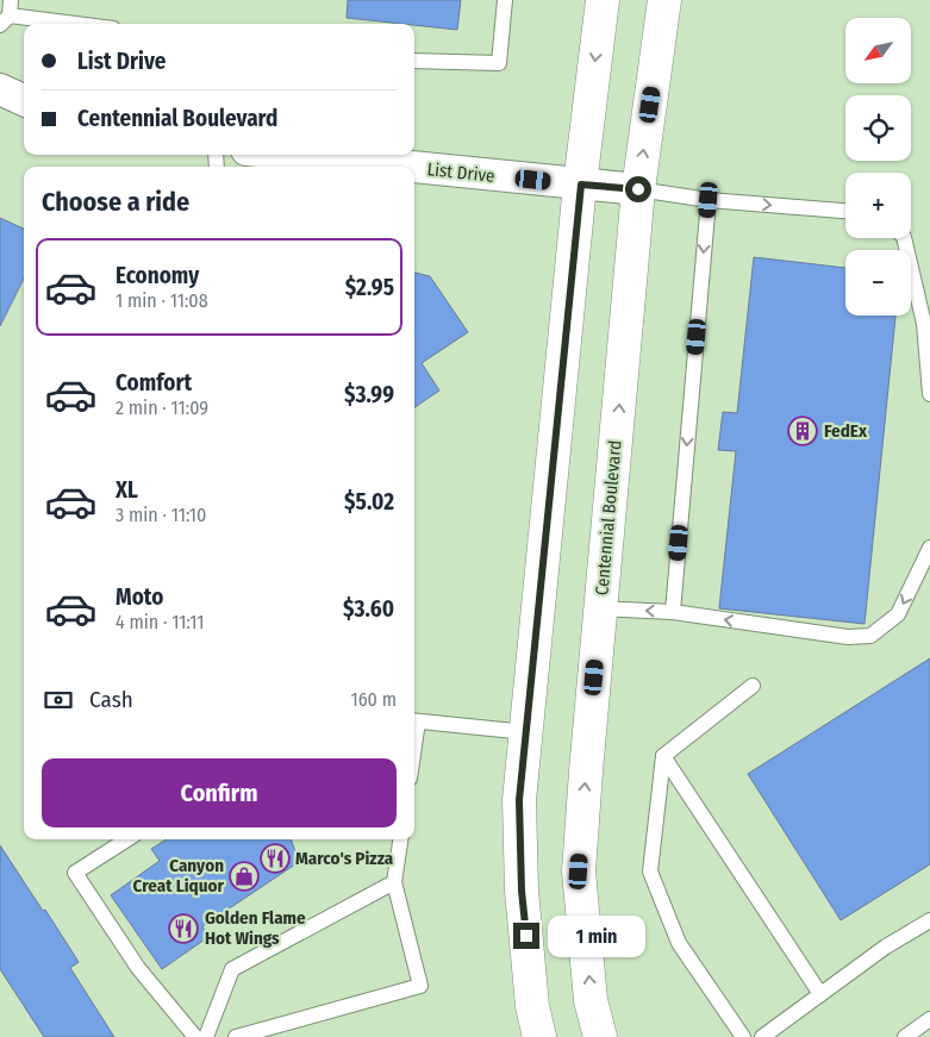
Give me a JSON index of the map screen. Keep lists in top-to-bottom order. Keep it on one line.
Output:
{"streets":{"main road":["Centennial Boulevard"],"street":["List Drive"]},"crossings":[["List Drive","Centennial Boulevard"]],"places":{"building":["FedEx"],"restaurant":["Marco's Pizza","Golden Flame Hot Wings"],"shop":["Canyon Creat Liquor"]},"north":"bottom left","page":{"map_buttons":["+","−"],"banner":["List Drive","Centennial Boulevard"],"heading":"Choose a ride","list":[{"name":"Economy","note":"1 min · 11:08","value":"$2.95"},{"name":"Comfort","note":"2 min · 11:09","value":"$3.99"},{"name":"XL","note":"3 min · 11:10","value":"$5.02"},{"name":"Moto","note":"4 min · 11:11","value":"$3.60"}],"pay":["Cash","160 m"],"buttons":"Confirm","bubble":"1 min"}}
